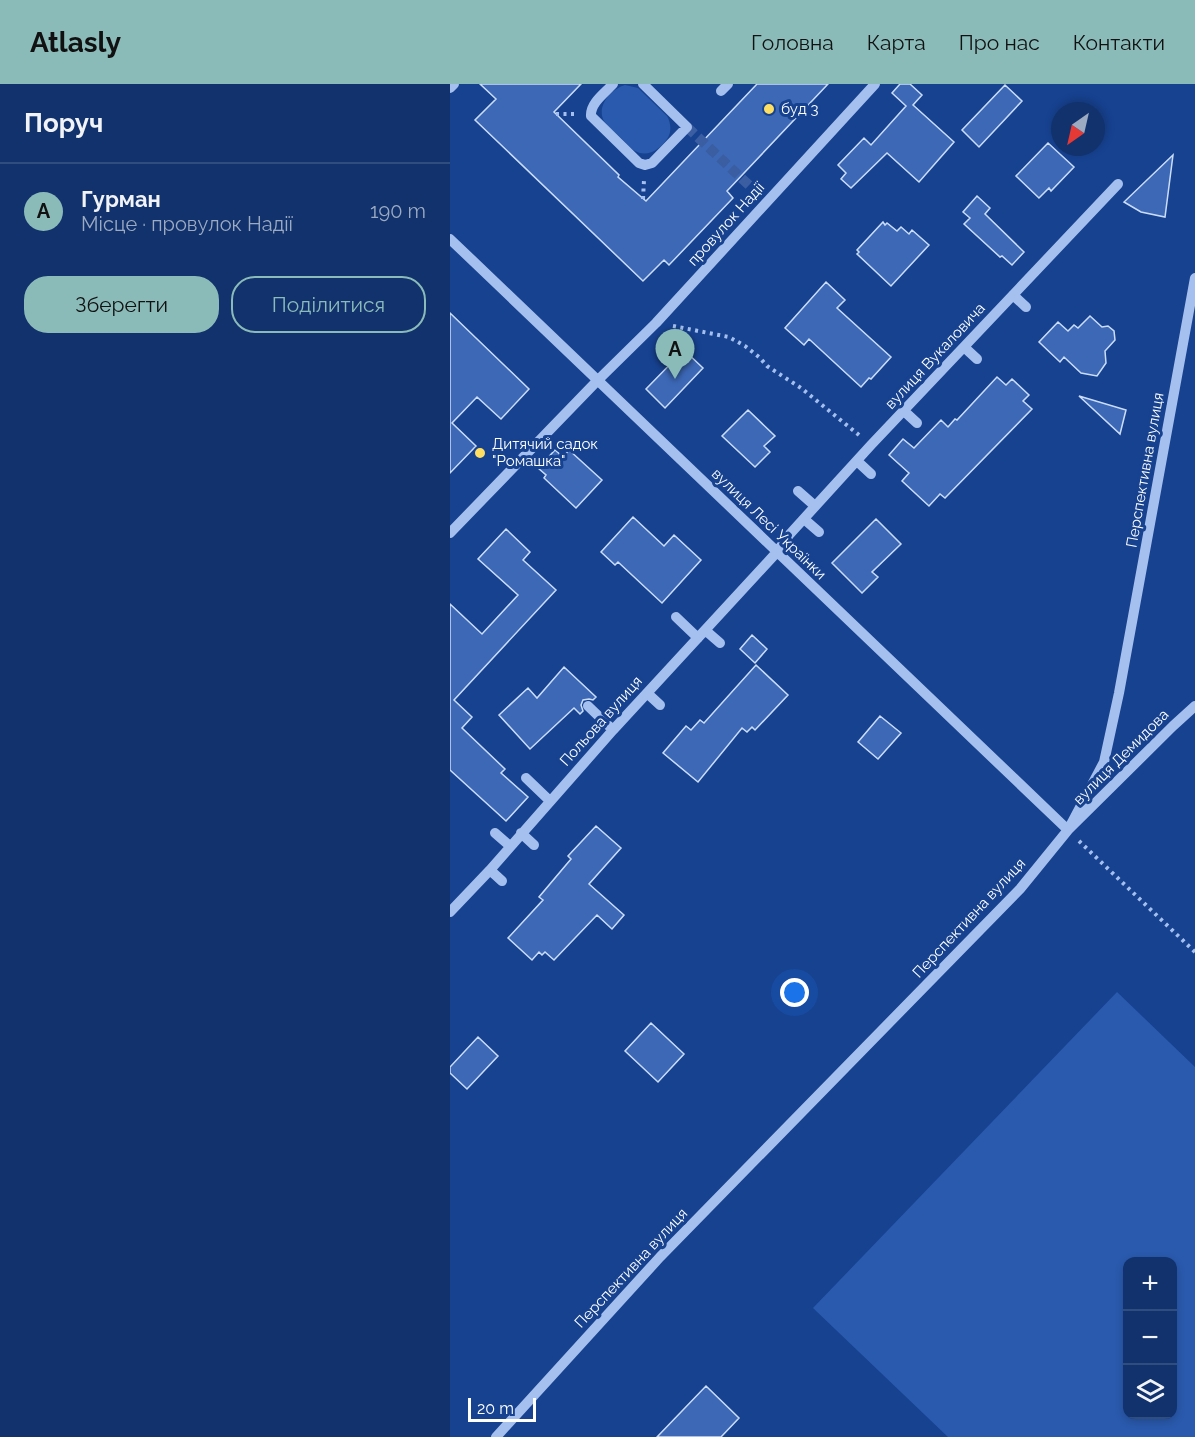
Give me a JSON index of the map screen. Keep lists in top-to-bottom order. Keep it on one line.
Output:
{"streets":{"street":["провулок Надії","вулиця Вукаловича","Перспективна вулиця","вулиця Лесі Українки","Польова вулиця","вулиця Демидова"]},"crossings":[["провулок Надії","вулиця Лесі Українки"],["вулиця Вукаловича","вулиця Лесі Українки"],["вулиця Вукаловича","Польова вулиця"],["Перспективна вулиця","вулиця Лесі Українки"],["Перспективна вулиця","вулиця Демидова"],["вулиця Лесі Українки","Польова вулиця"],["вулиця Лесі Українки","вулиця Демидова"]],"places":["буд 3","Дитячий садок \"Ромашка\""],"scale_bar":"20 m","north":"bottom left","page":{"header":"Atlasly","nav":["Головна","Карта","Про нас","Контакти"],"heading":"Поруч","list":[{"mark":"A","name":"Гурман","note":"Місце · провулок Надії","value":"190 m"}],"buttons":["Зберегти","Поділитися"],"pins":"A","map_buttons":["+","−"],"scale":"20 m"}}
